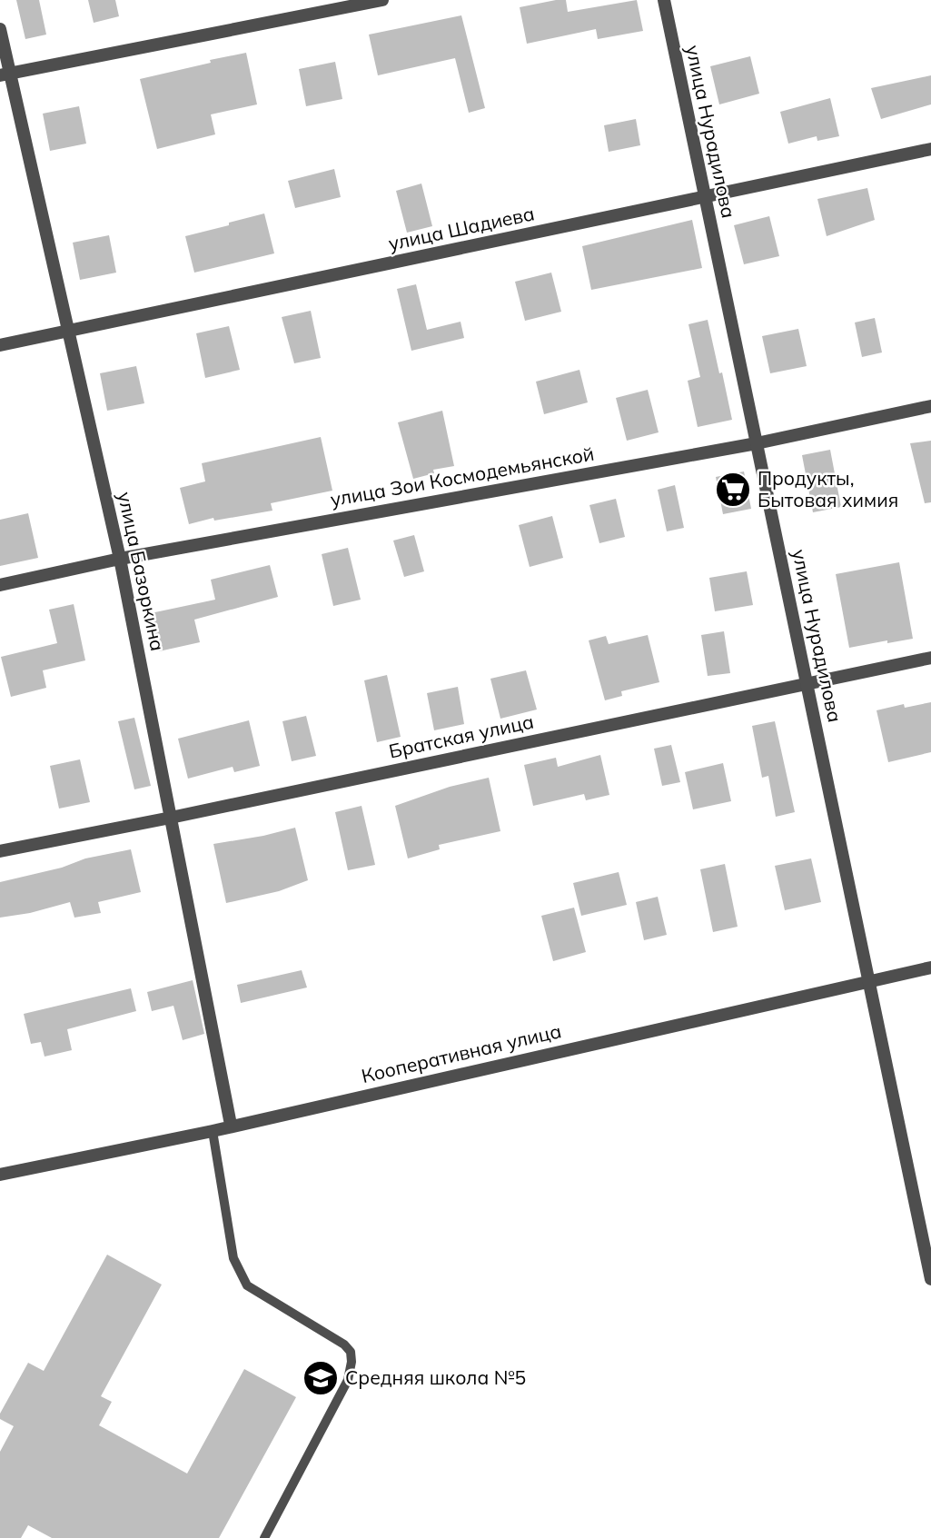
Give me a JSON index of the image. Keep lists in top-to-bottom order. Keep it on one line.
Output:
{"streets":{"street":["улица Нурадилова","улица Шадиева","улица Зои Космодемьянской","улица Базоркина","Братская улица","Кооперативная улица"]},"crossings":[["улица Нурадилова","улица Шадиева"],["улица Нурадилова","улица Зои Космодемьянской"],["улица Нурадилова","Братская улица"],["улица Нурадилова","Кооперативная улица"],["улица Шадиева","улица Базоркина"],["улица Зои Космодемьянской","улица Базоркина"],["улица Базоркина","Братская улица"],["улица Базоркина","Кооперативная улица"]],"places":{"supermarket":["Продукты, Бытовая химия"],"school or university":["Средняя школа №5"]}}
